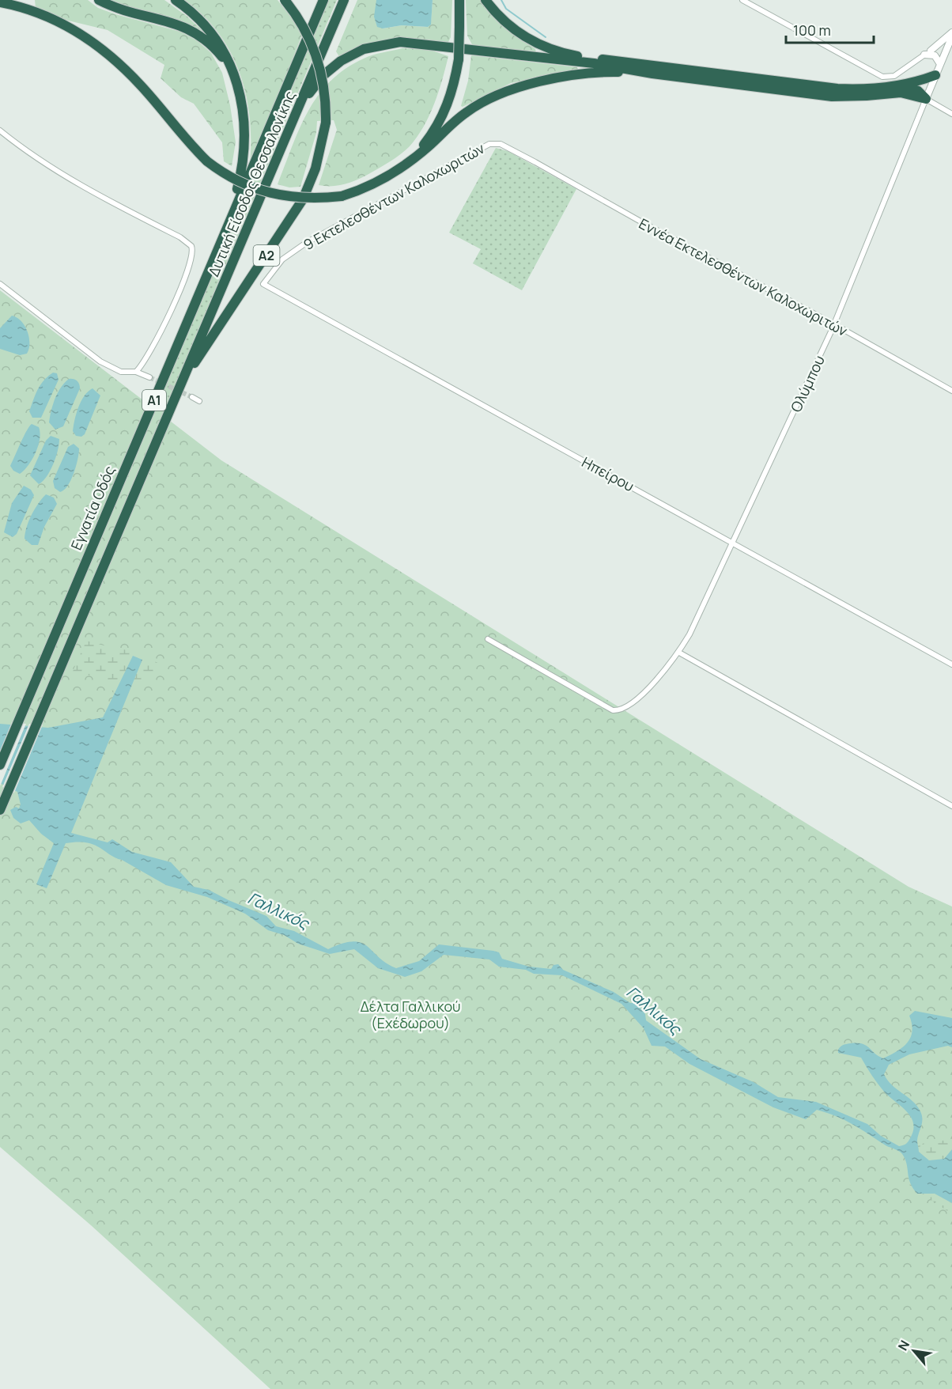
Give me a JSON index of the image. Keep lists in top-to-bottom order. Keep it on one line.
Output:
{"streets":{"highway":["Δυτική Είσοδος Θεσσαλονίκης","Α2","Α1","Εγνατία Οδός"],"street":["9 Εκτελεσθέντων Καλοχωριτών","Εννέα Εκτελεσθέντων Καλοχωριτών","Ολύμπου","Ηπείρου"]},"crossings":[["Δυτική Είσοδος Θεσσαλονίκης","Α2"],["Δυτική Είσοδος Θεσσαλονίκης","Α1"],["Δυτική Είσοδος Θεσσαλονίκης","Εγνατία Οδός"],["9 Εκτελεσθέντων Καλοχωριτών","Εννέα Εκτελεσθέντων Καλοχωριτών"],["9 Εκτελεσθέντων Καλοχωριτών","Ηπείρου"],["Α2","Α1"],["Εννέα Εκτελεσθέντων Καλοχωριτών","Ολύμπου"],["Ολύμπου","Ηπείρου"]],"water":["Γαλλικός"],"parks":["Δέλτα Γαλλικού (Εχέδωρου)"],"scale_bar":"100 m","north":"top left"}
